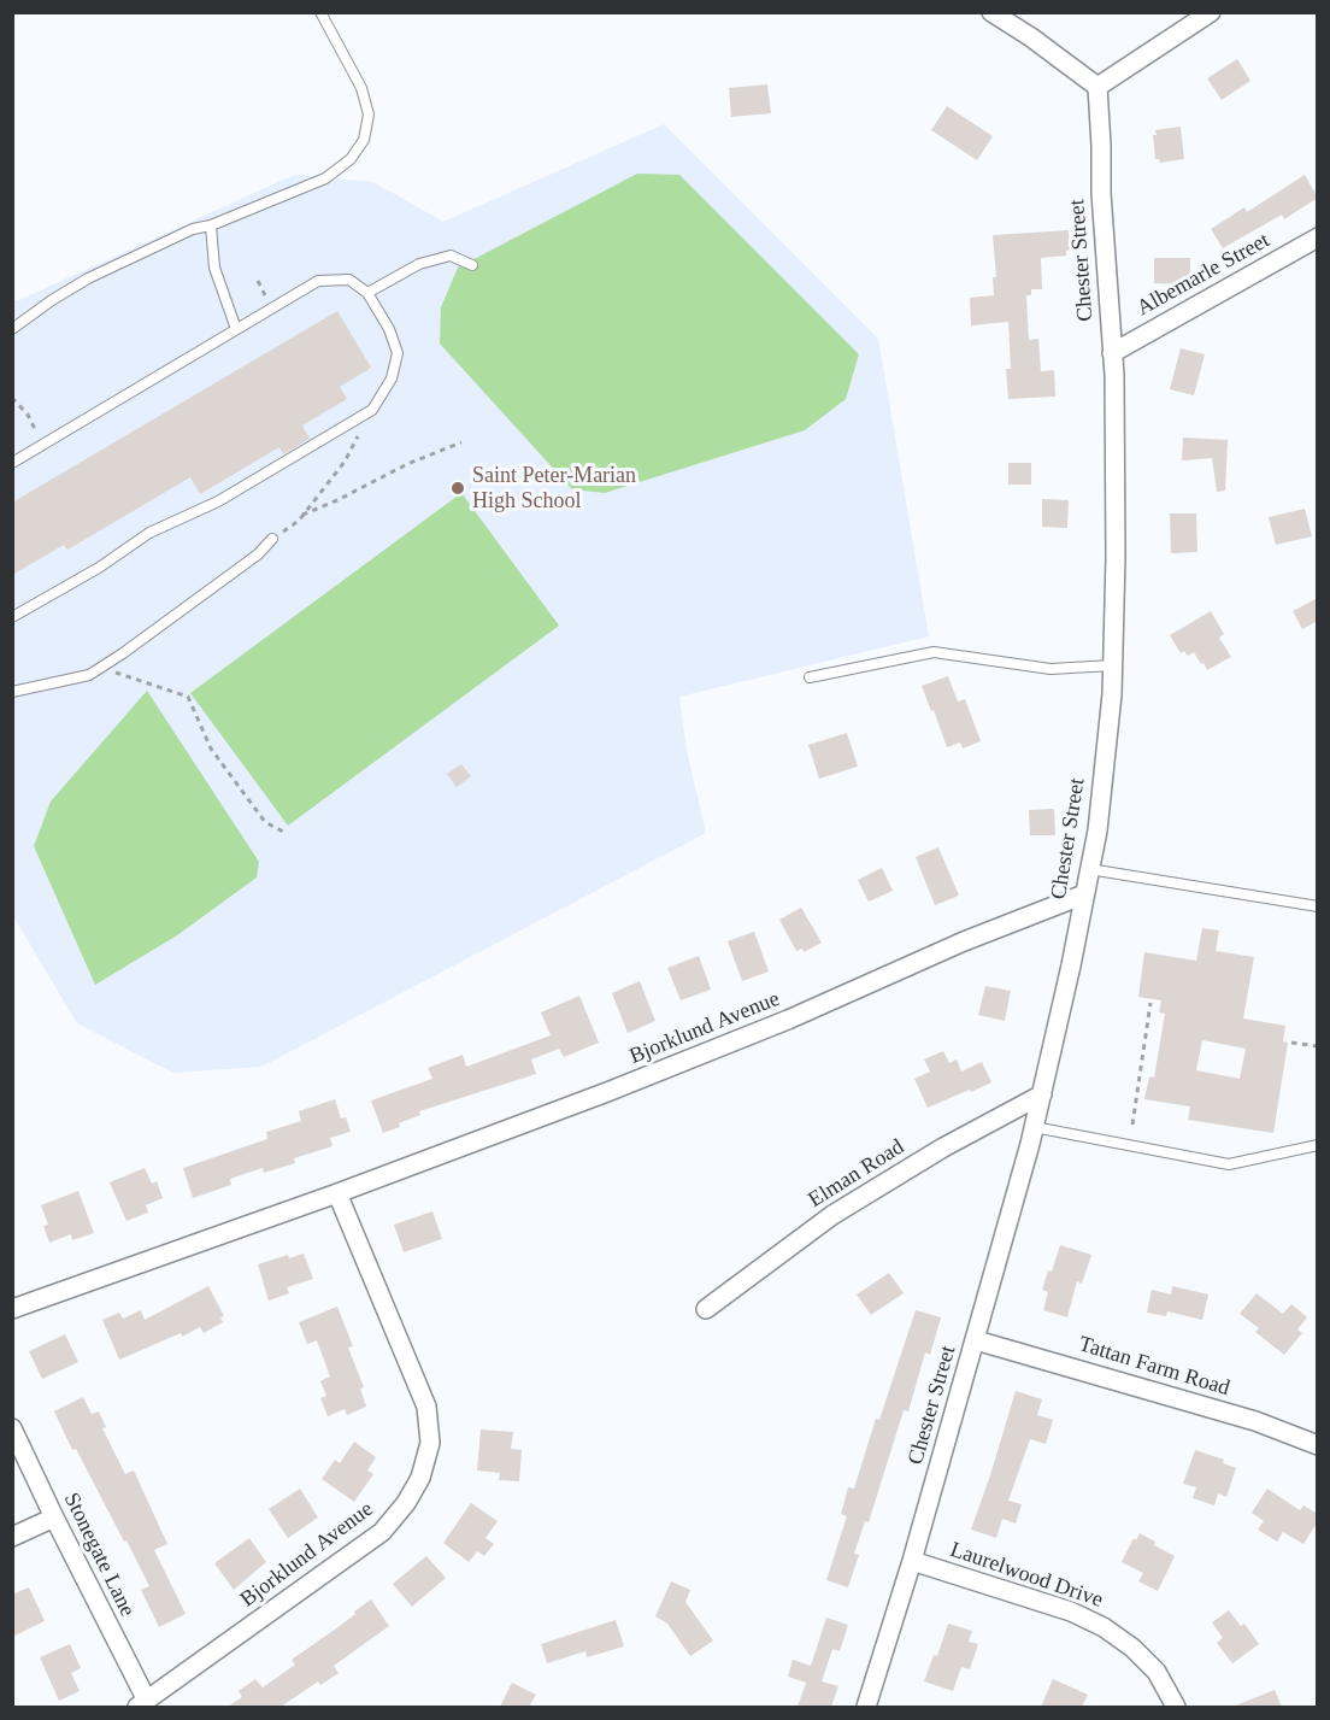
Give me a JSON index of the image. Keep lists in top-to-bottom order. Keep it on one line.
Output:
{"streets":{"street":["Chester Street","Albemarle Street","Bjorklund Avenue","Elman Road","Tattan Farm Road","Stonegate Lane","Laurelwood Drive"]},"crossings":[["Chester Street","Albemarle Street"],["Chester Street","Bjorklund Avenue"],["Chester Street","Elman Road"],["Chester Street","Tattan Farm Road"],["Chester Street","Laurelwood Drive"],["Bjorklund Avenue","Stonegate Lane"]],"places":["Saint Peter-Marian High School"]}
